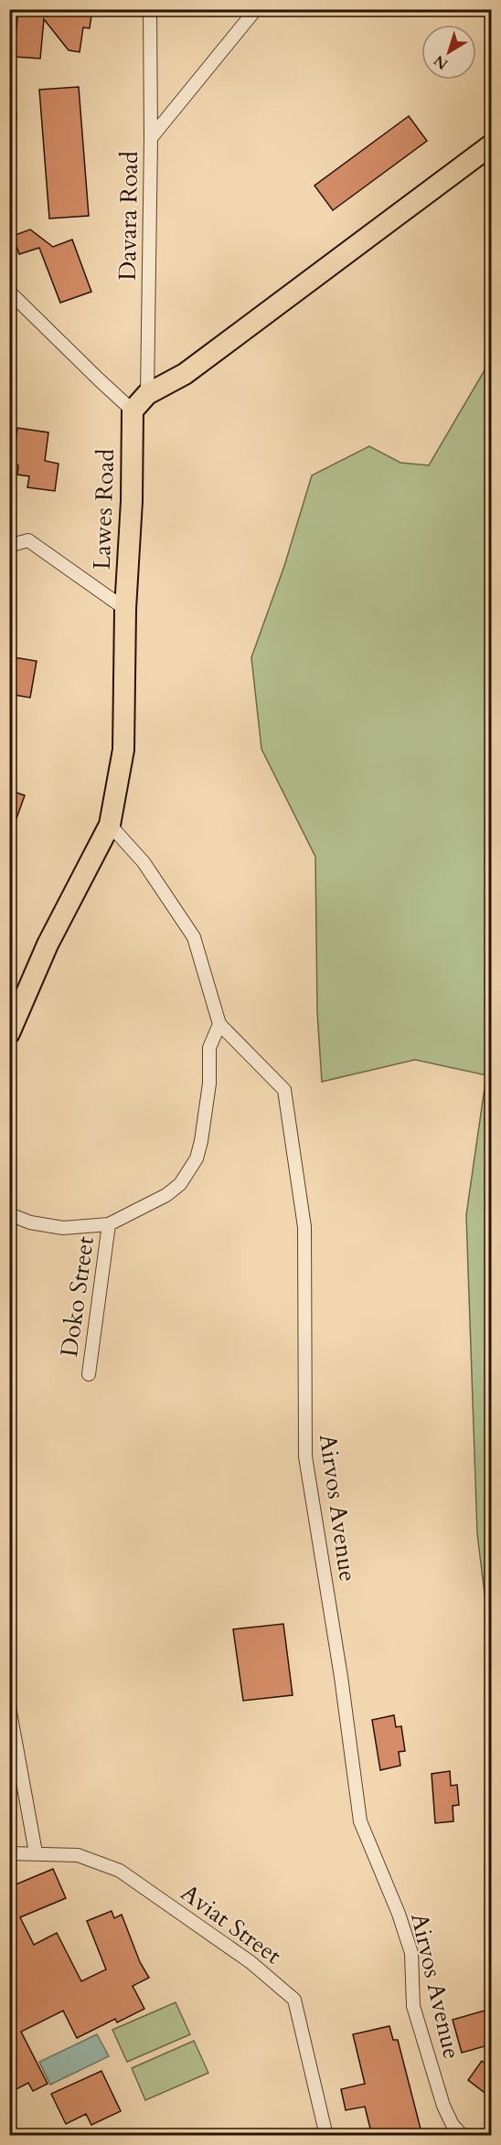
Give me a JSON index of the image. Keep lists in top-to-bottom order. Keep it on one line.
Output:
{"streets":{"main road":["Lawes Road"],"street":["Davara Road","Doko Street","Airvos Avenue","Aviat Street"]},"crossings":[["Lawes Road","Airvos Avenue"]],"north":"bottom left"}
